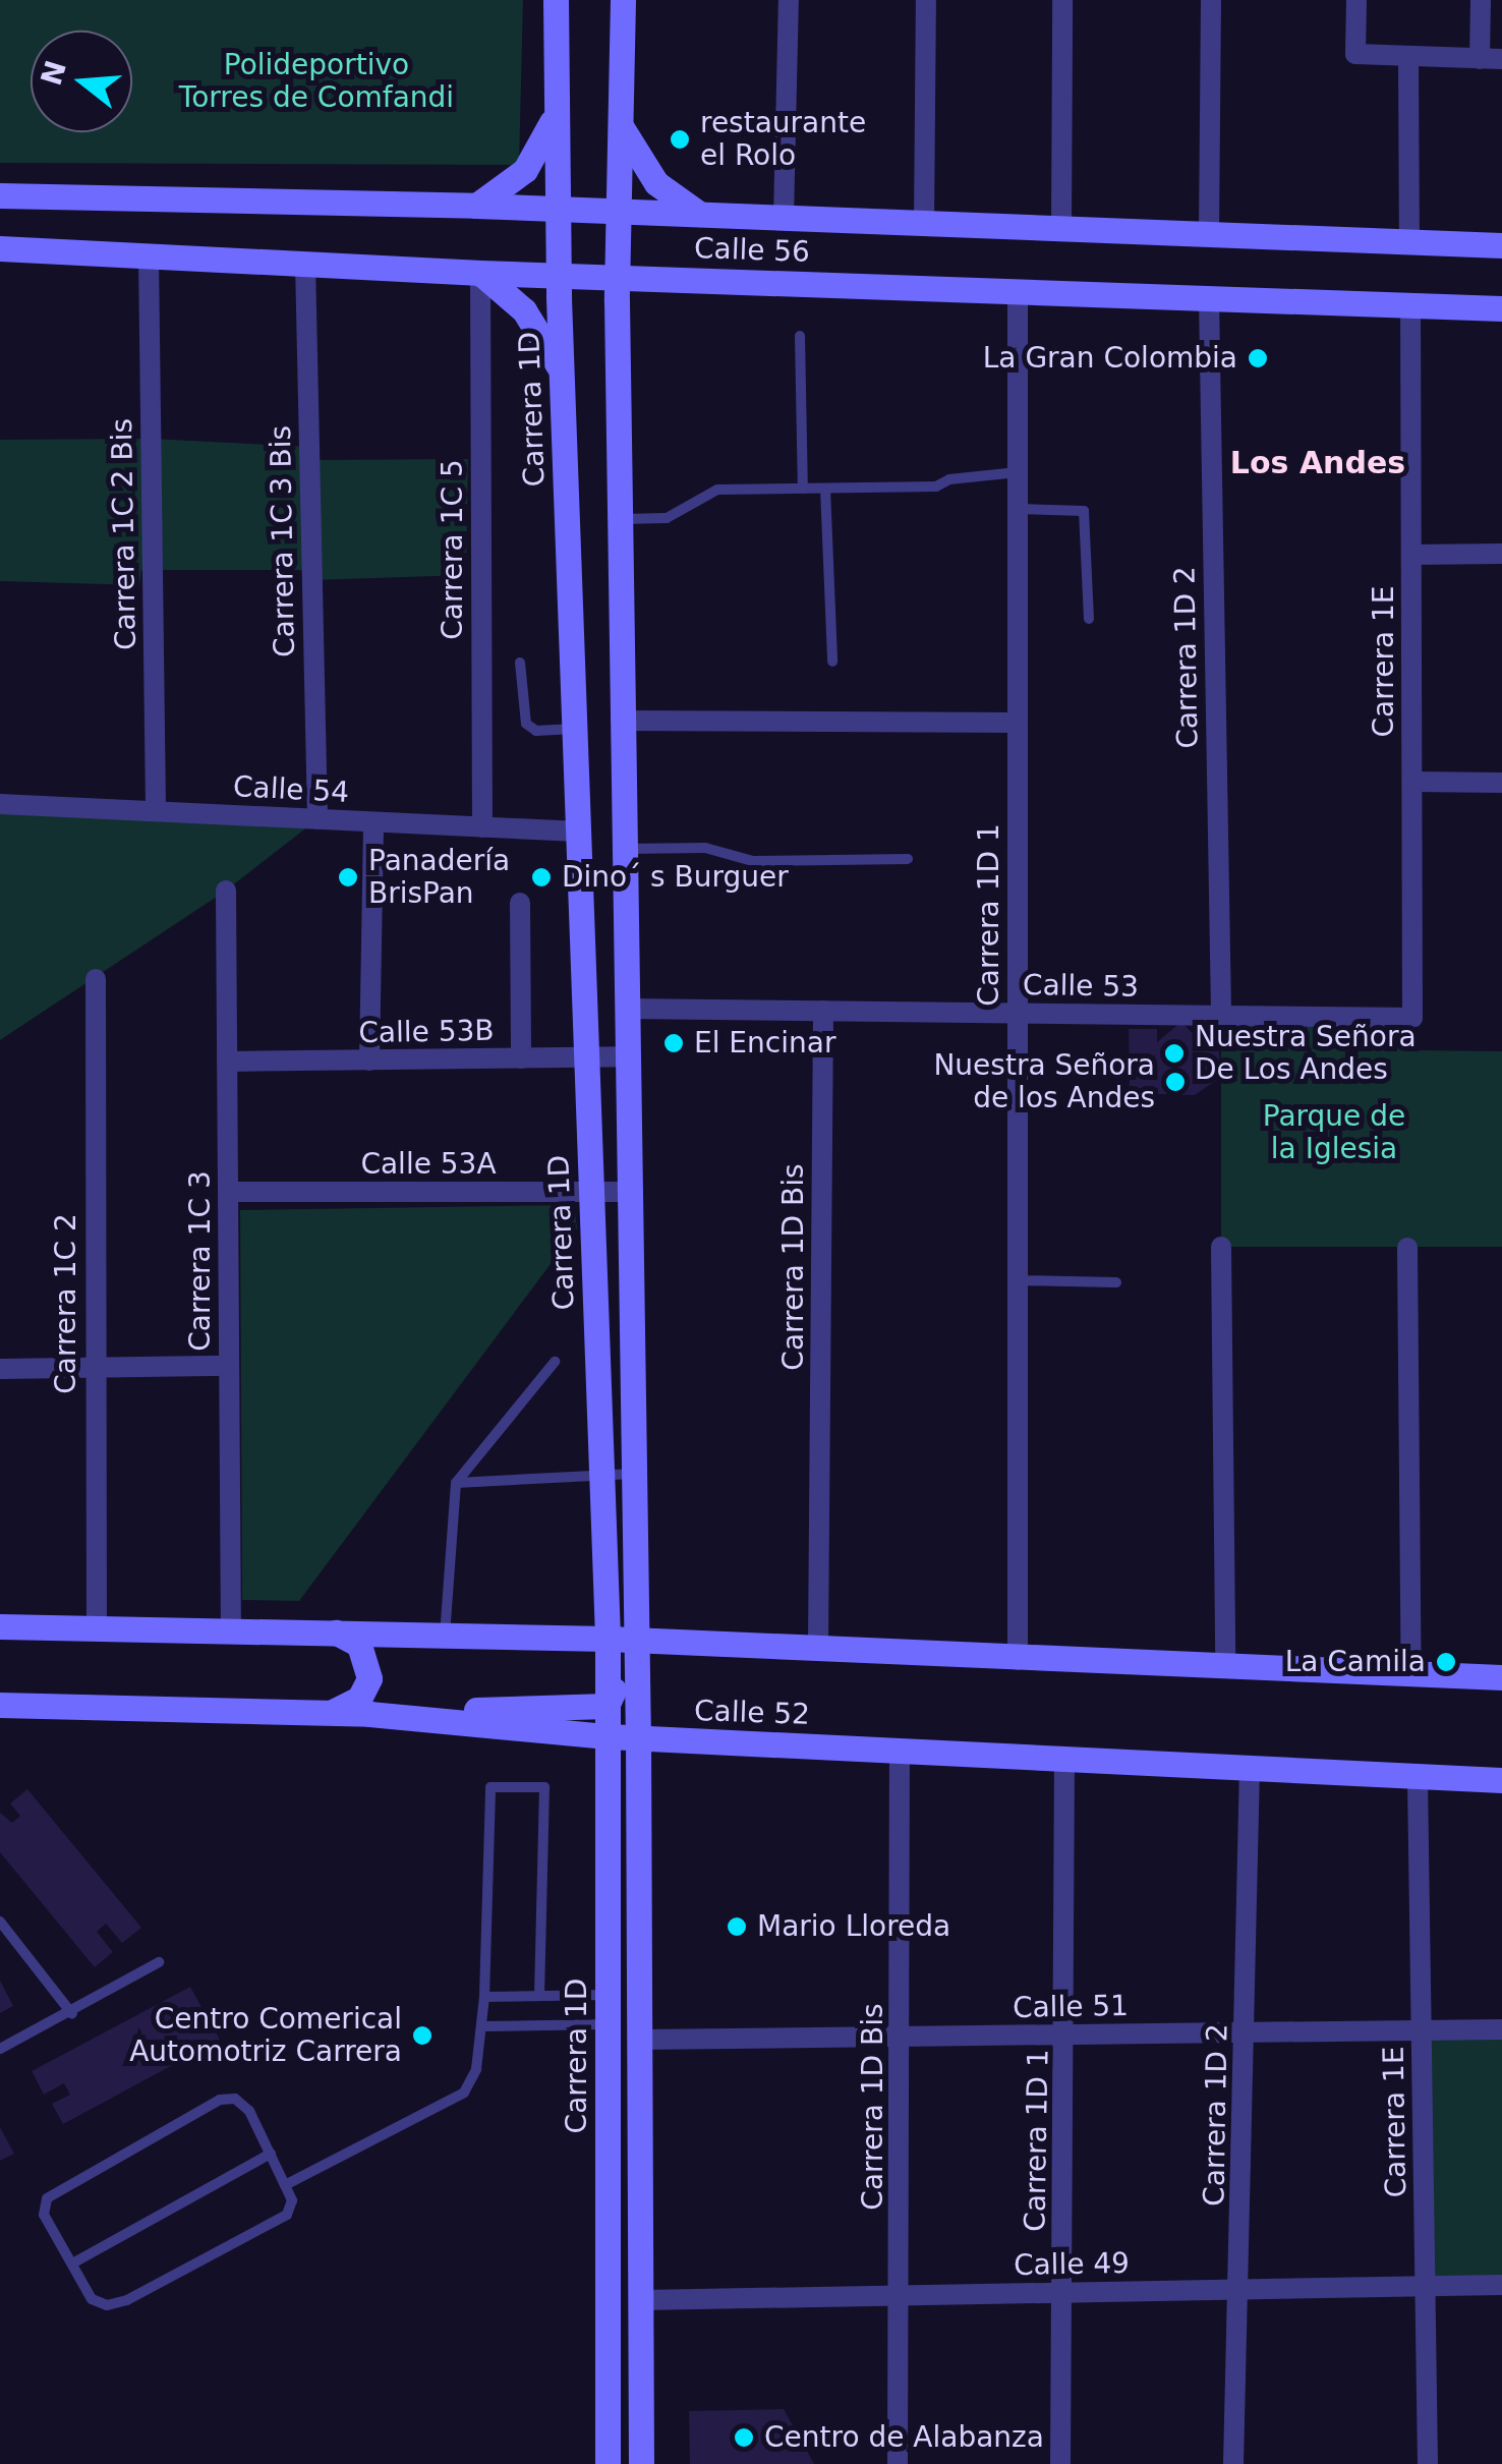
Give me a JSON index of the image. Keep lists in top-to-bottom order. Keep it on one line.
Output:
{"streets":{"street":["Calle 56","Carrera 1D","Carrera 1C 2 Bis","Carrera 1C 3 Bis","Carrera 1C 5","Carrera 1D 2","Carrera 1E","Calle 54","Carrera 1D 1","Calle 53","Calle 53B","Calle 53A","Carrera 1C 3","Carrera 1D Bis","Carrera 1C 2","Calle 52","Calle 51","Calle 49"]},"crossings":[["Calle 56","Carrera 1D"],["Calle 56","Carrera 1C 2 Bis"],["Calle 56","Carrera 1C 3 Bis"],["Calle 56","Carrera 1C 5"],["Calle 56","Carrera 1D 2"],["Calle 56","Carrera 1E"],["Calle 56","Carrera 1D 1"],["Carrera 1D","Calle 54"],["Carrera 1D","Calle 53B"],["Carrera 1D","Calle 53A"],["Carrera 1D","Calle 52"],["Carrera 1C 2 Bis","Calle 54"],["Carrera 1C 3 Bis","Calle 54"],["Carrera 1C 5","Calle 54"],["Carrera 1D 2","Calle 53"],["Carrera 1D 2","Calle 52"],["Carrera 1D 2","Calle 51"],["Carrera 1D 2","Calle 49"],["Carrera 1E","Calle 53"],["Carrera 1E","Calle 52"],["Carrera 1E","Calle 51"],["Carrera 1E","Calle 49"],["Carrera 1D 1","Calle 53"],["Carrera 1D 1","Calle 52"],["Carrera 1D 1","Calle 51"],["Carrera 1D 1","Calle 49"],["Calle 53","Carrera 1D Bis"],["Calle 53B","Carrera 1C 3"],["Calle 53A","Carrera 1C 3"],["Carrera 1D Bis","Calle 52"],["Carrera 1D Bis","Calle 51"],["Carrera 1D Bis","Calle 49"]],"districts":["Los Andes"],"parks":["Polideportivo Torres de Comfandi","Parque de la Iglesia"],"places":["restaurante el Rolo","La Gran Colombia","Panadería BrisPan","Dino´ s Burguer","El Encinar","Nuestra Señora De Los Andes","Nuestra Señora de los Andes","La Camila","Mario Lloreda","Centro Comerical Automotriz Carrera","Centro de Alabanza"],"north":"left"}
